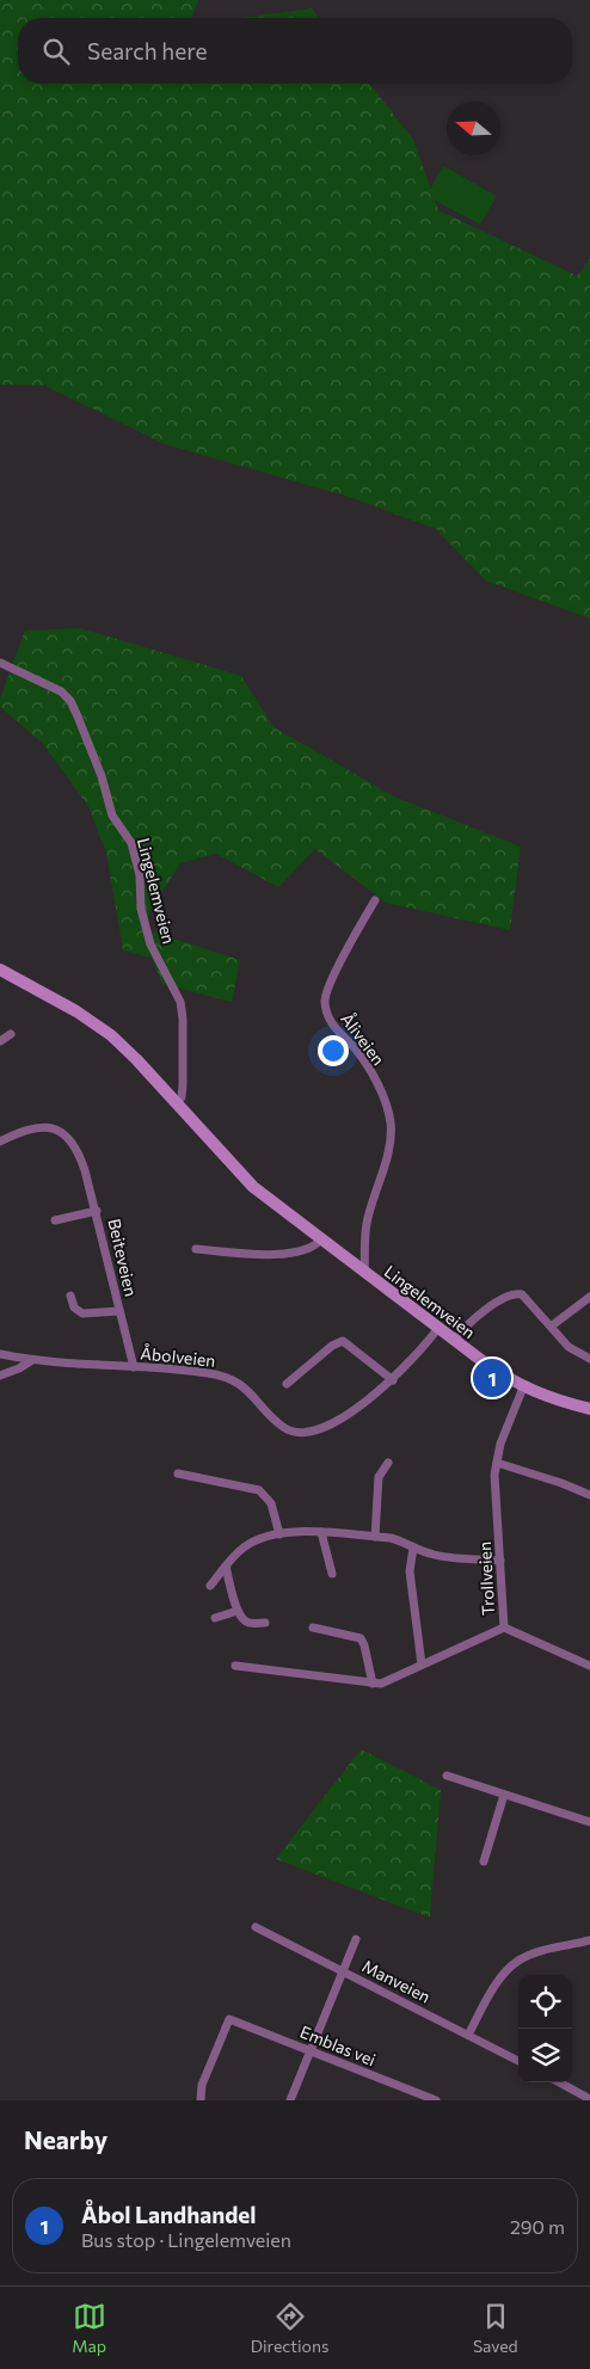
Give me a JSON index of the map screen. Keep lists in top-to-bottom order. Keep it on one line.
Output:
{"streets":{"main road":["Lingelemveien"],"street":["Åliveien","Beiteveien","Åbolveien","Trollveien","Manveien","Emblas vei"]},"crossings":[["Lingelemveien","Åliveien"],["Lingelemveien","Åbolveien"],["Lingelemveien","Trollveien"],["Beiteveien","Åbolveien"]],"north":"left","page":{"search":"Search here","pins":"1","heading":"Nearby","list":[{"mark":"1","name":"Åbol Landhandel","note":"Bus stop · Lingelemveien","value":"290 m"}],"nav":["Map","Directions","Saved"]}}
